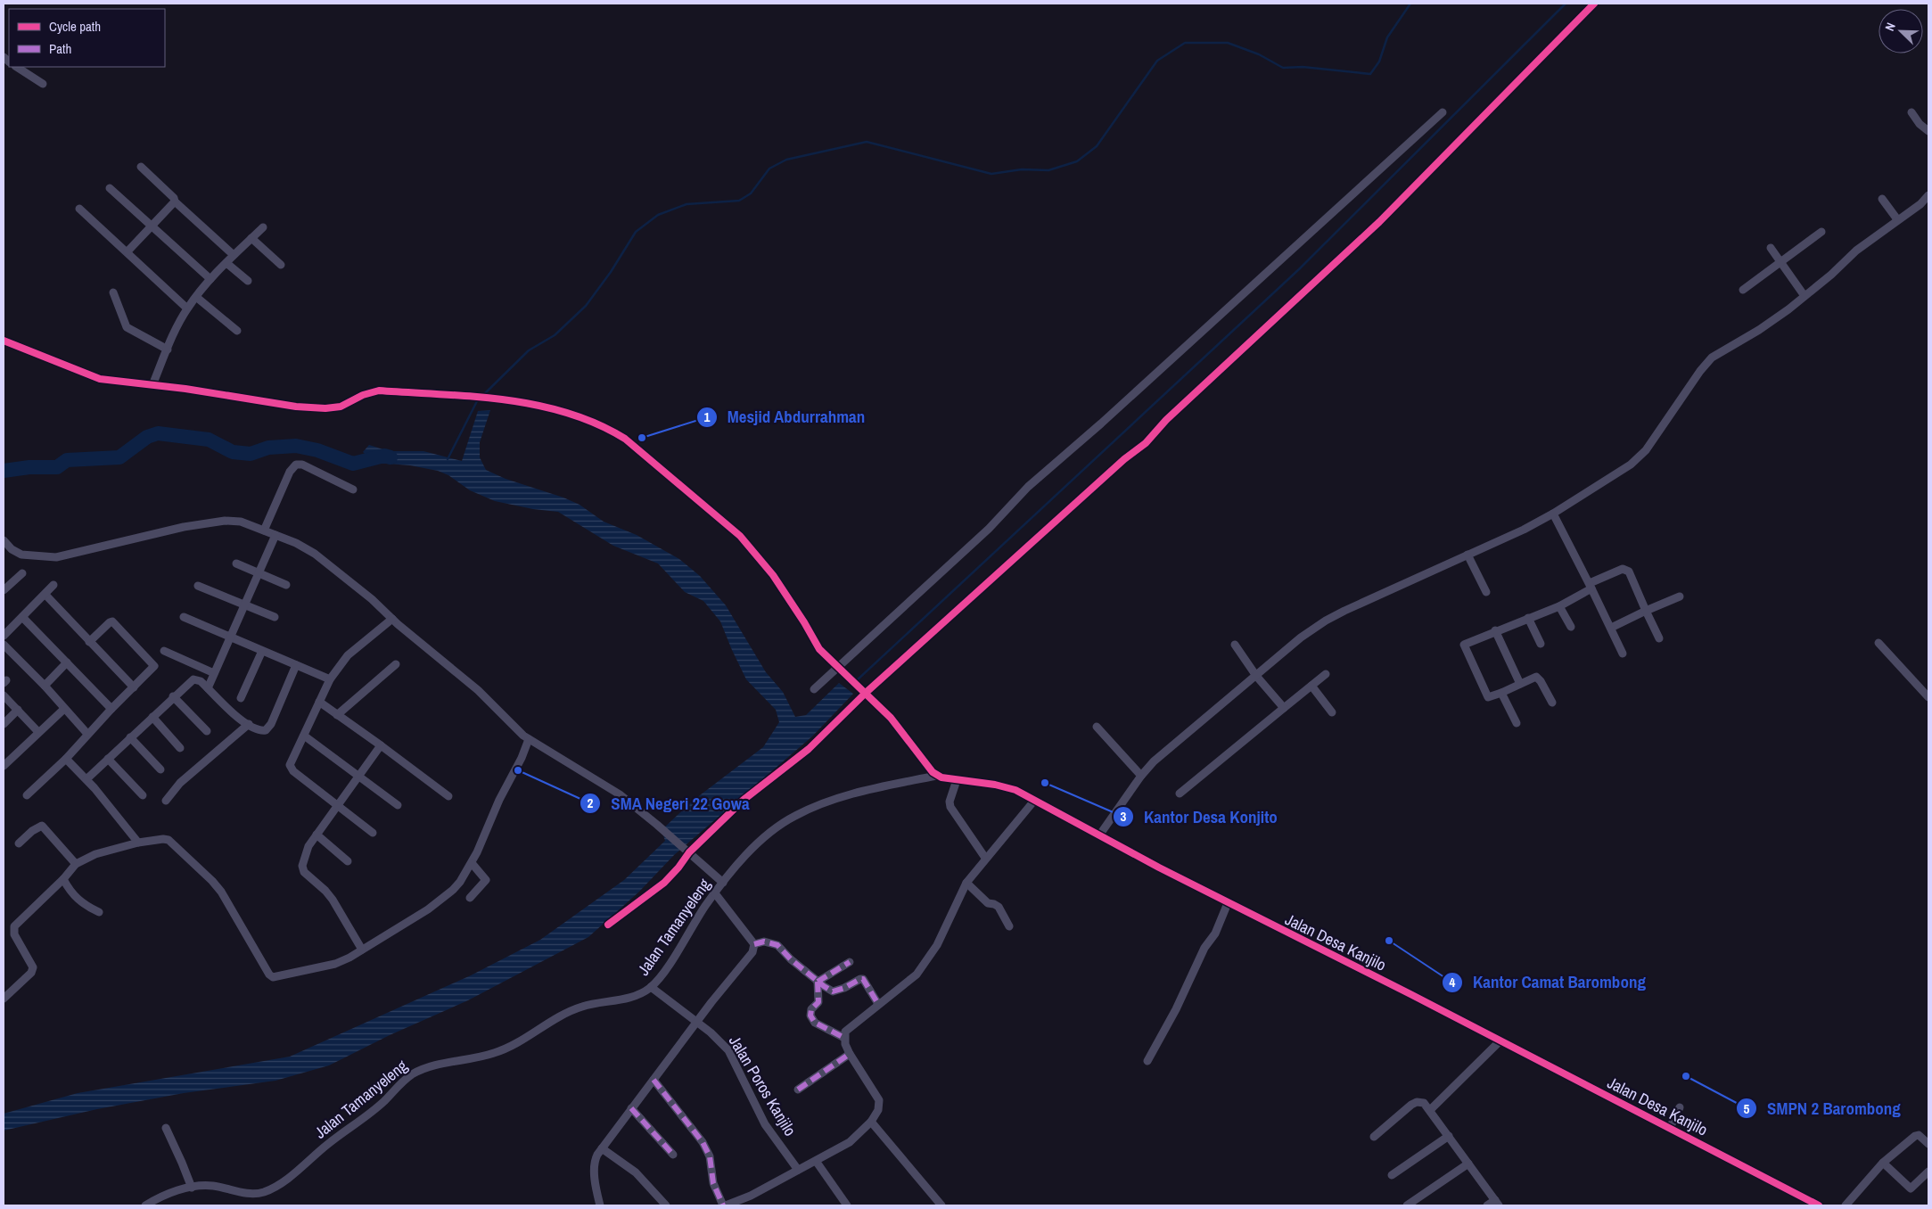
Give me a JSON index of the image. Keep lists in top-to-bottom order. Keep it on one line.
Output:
{"streets":{"street":["Jalan Tamanyeleng","Jalan Desa Kanjilo","Jalan Poros Kanjilo"]},"crossings":[["Jalan Tamanyeleng","Jalan Desa Kanjilo"],["Jalan Tamanyeleng","Jalan Poros Kanjilo"]],"places":["Mesjid Abdurrahman","SMA Negeri 22 Gowa","Kantor Desa Konjito","Kantor Camat Barombong","SMPN 2 Barombong"],"legend":["Cycle path","Path"],"north":"top left"}
